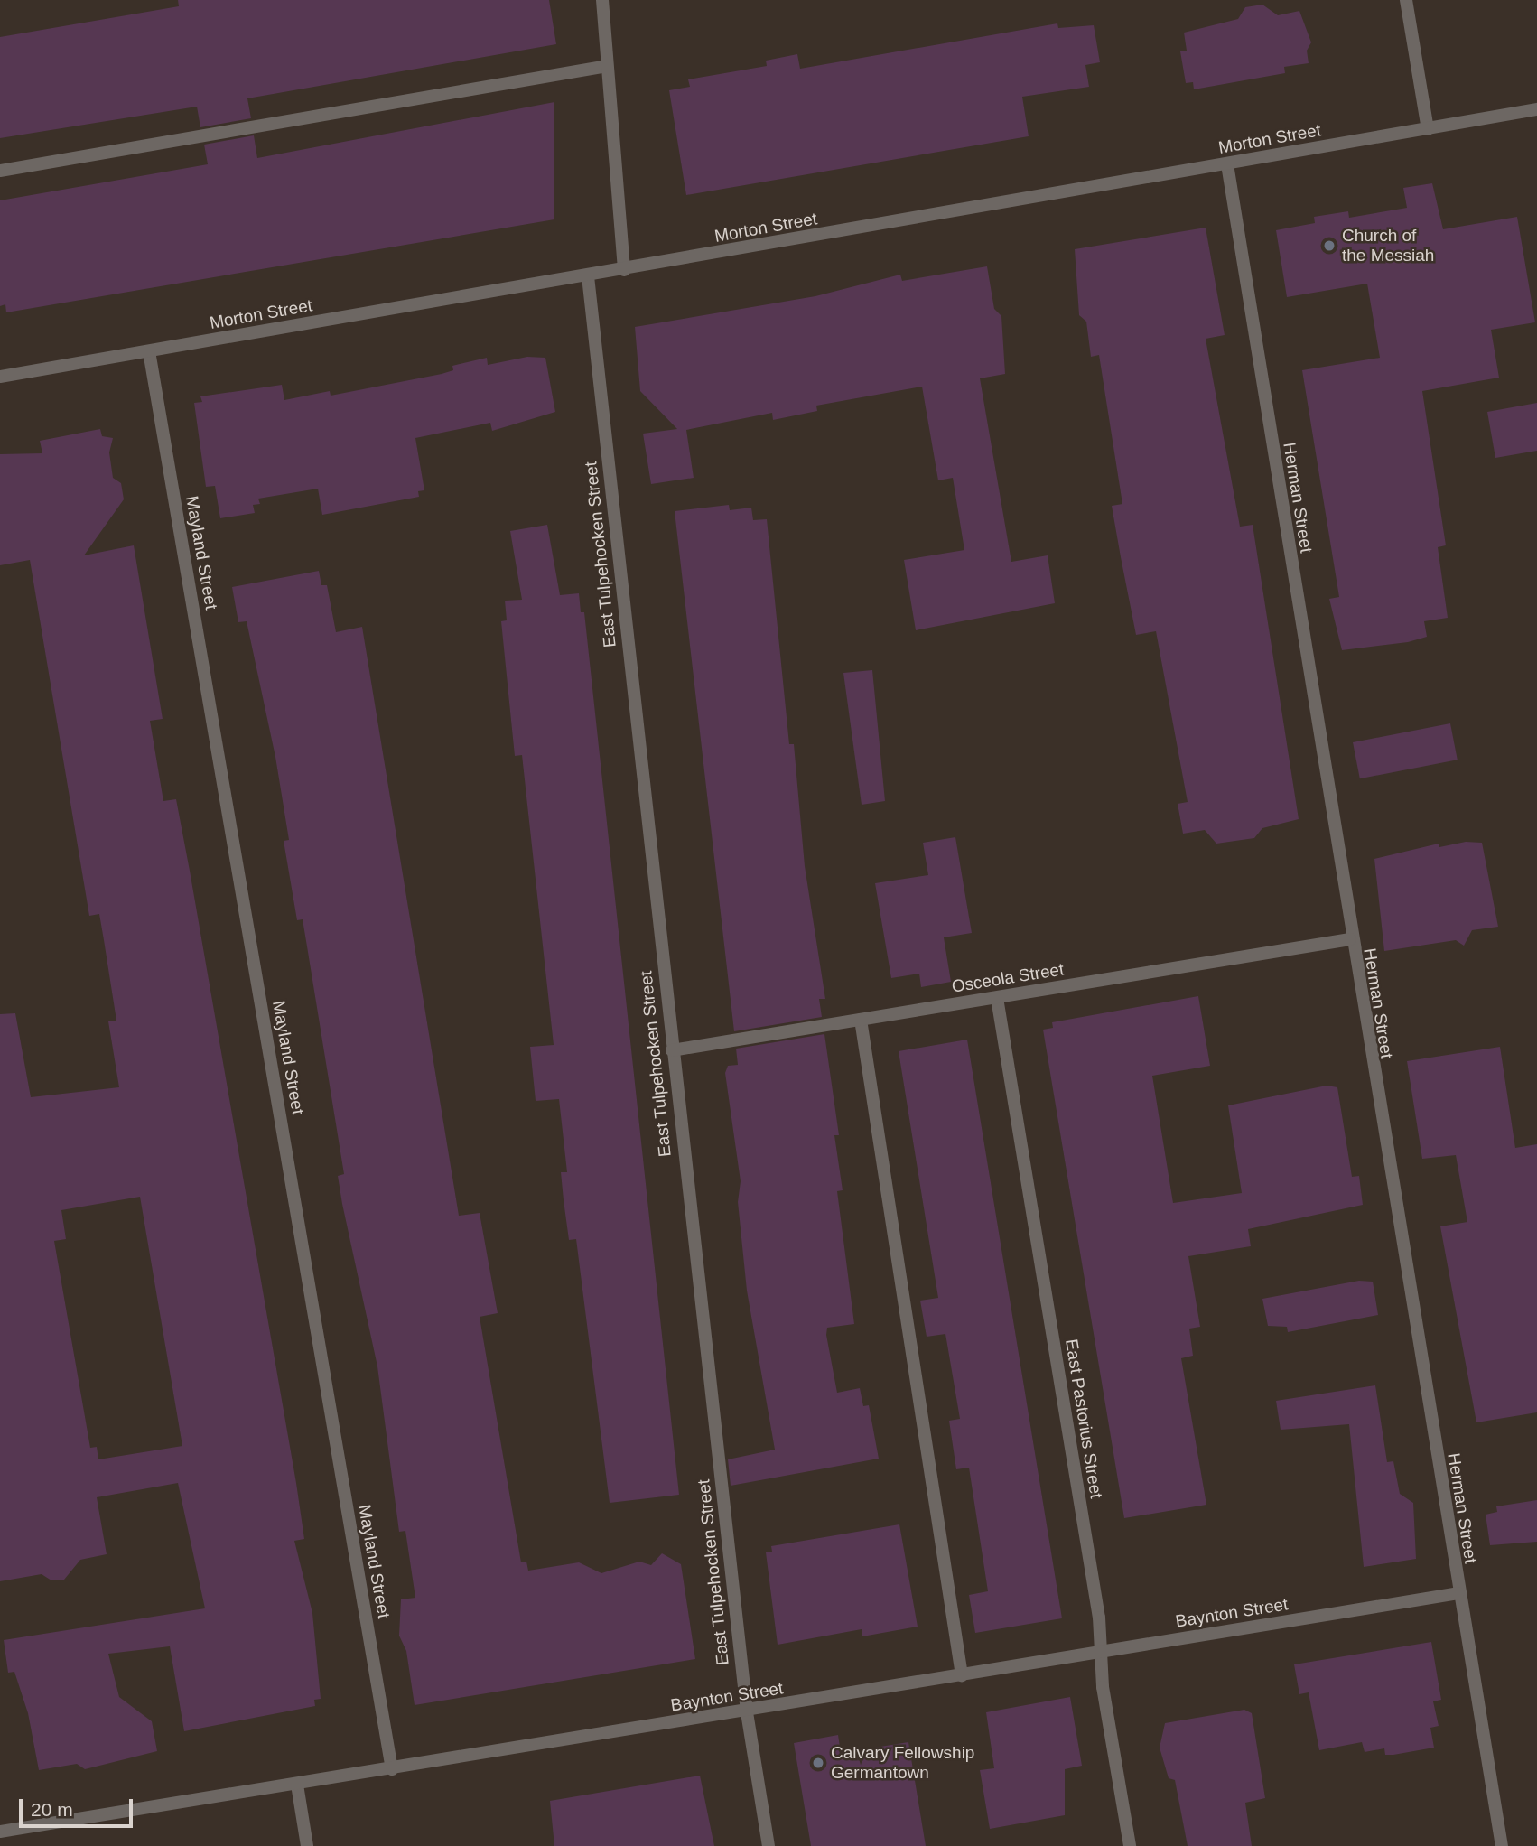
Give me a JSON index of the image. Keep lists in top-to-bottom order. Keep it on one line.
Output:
{"streets":{"street":["Morton Street","Herman Street","Mayland Street","East Tulpehocken Street","Osceola Street","East Pastorius Street","Baynton Street"]},"crossings":[["Morton Street","Herman Street"],["Morton Street","Mayland Street"],["Morton Street","East Tulpehocken Street"],["Herman Street","Osceola Street"],["Herman Street","Baynton Street"],["Mayland Street","Baynton Street"],["East Tulpehocken Street","Osceola Street"],["East Tulpehocken Street","Baynton Street"],["Osceola Street","East Pastorius Street"],["East Pastorius Street","Baynton Street"]],"places":["Church of the Messiah","Calvary Fellowship Germantown"],"scale_bar":"20 m"}
